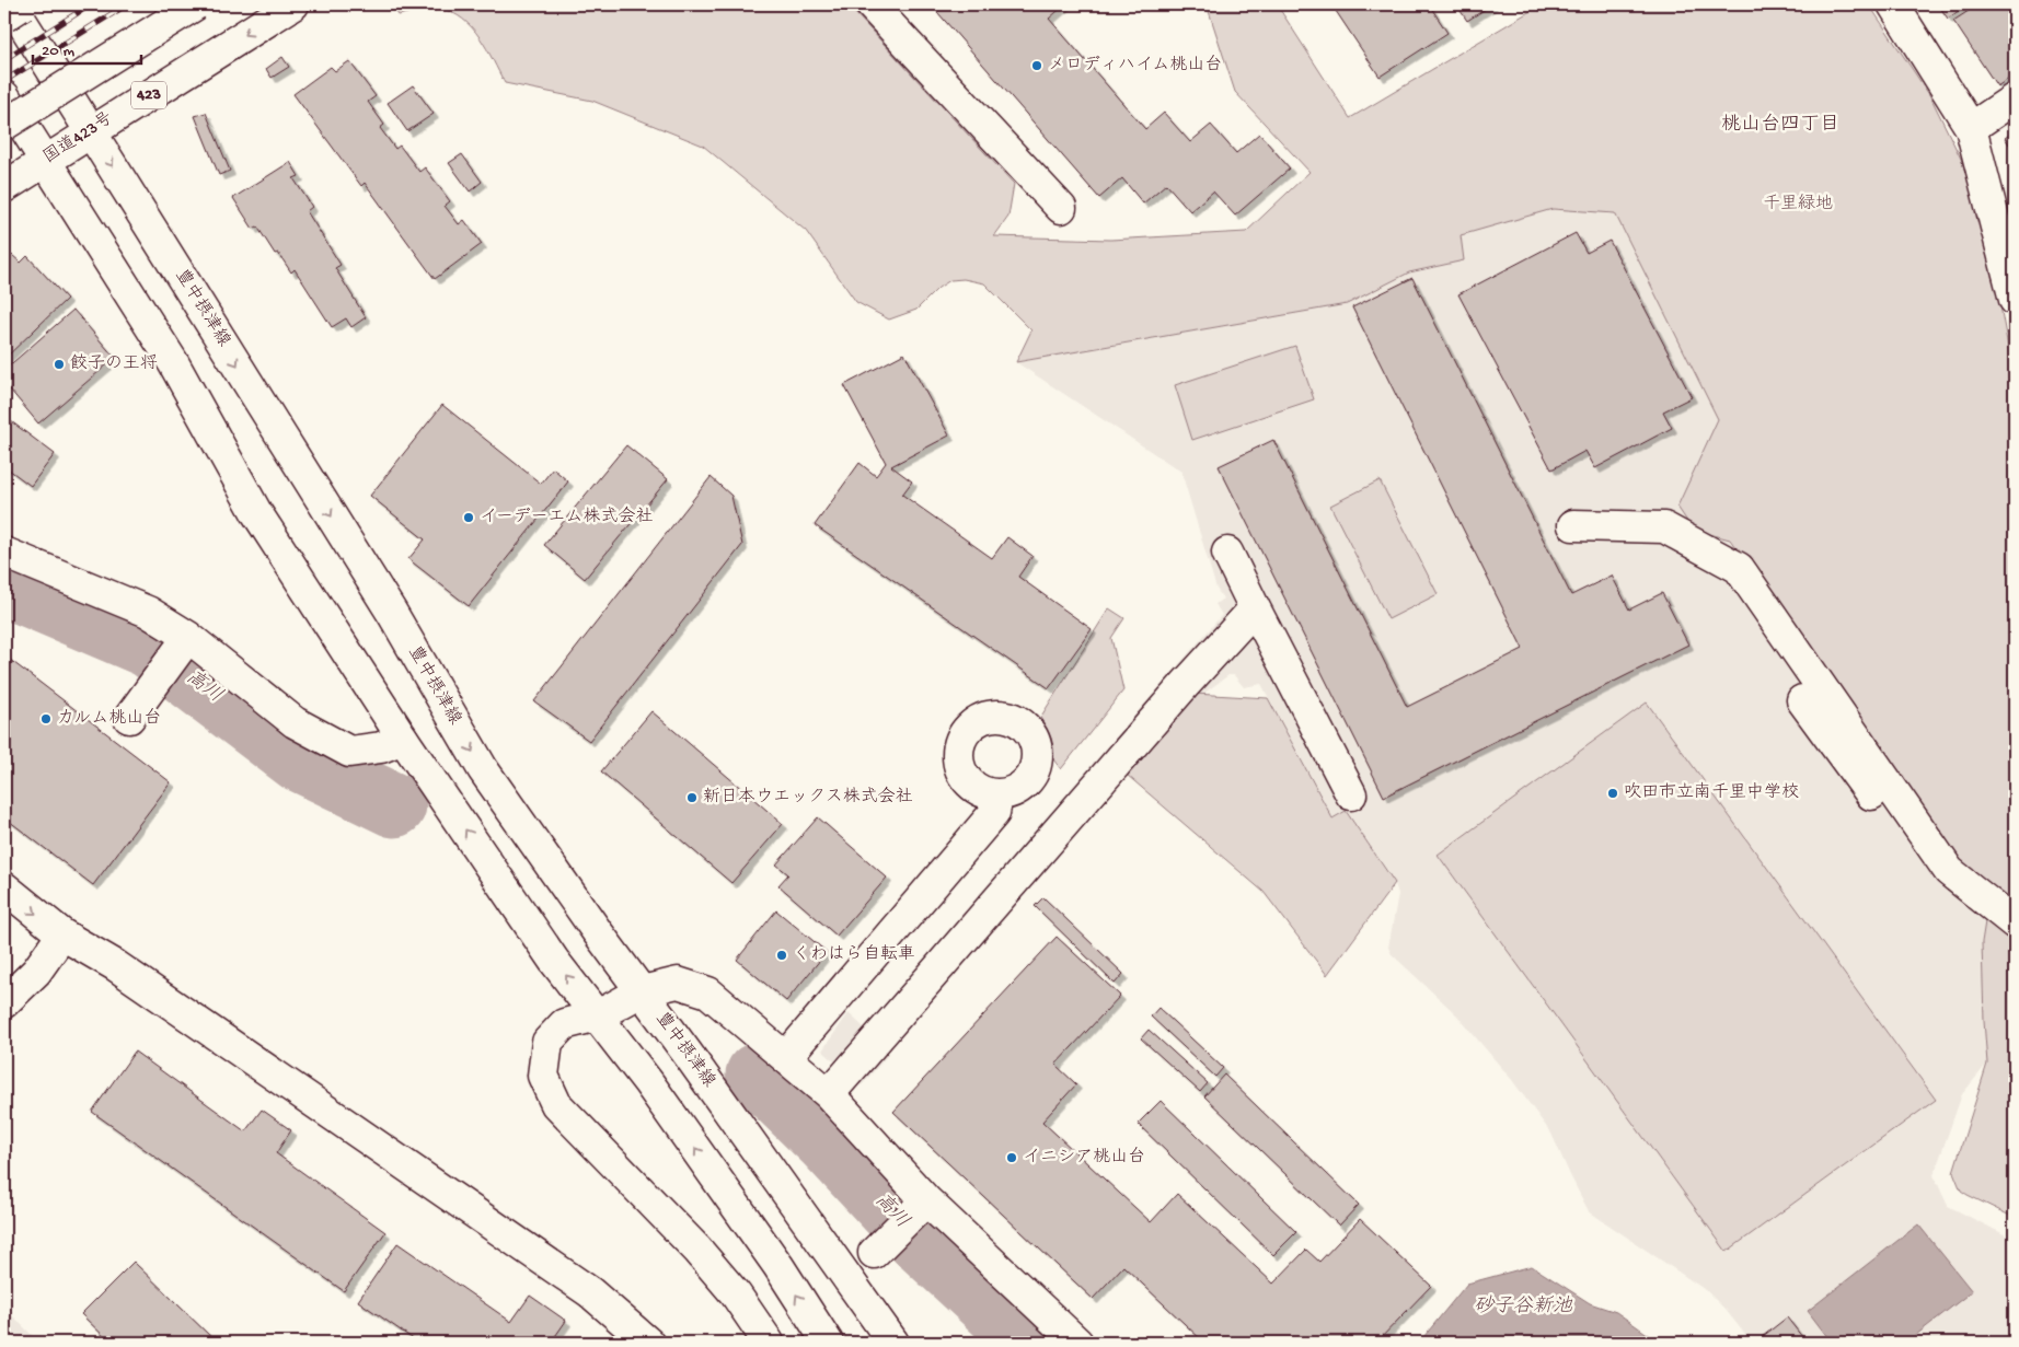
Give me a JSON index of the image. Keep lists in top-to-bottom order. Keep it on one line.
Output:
{"streets":{"main road":["423","国道423号","豊中摂津線"]},"crossings":[["国道423号","豊中摂津線"]],"districts":["桃山台四丁目"],"water":["高川","砂子谷新池"],"parks":["千里緑地"],"places":["メロディハイム桃山台","餃子の王将","イーデーエム株式会社","カルム桃山台","吹田市立南千里中学校","新日本ウエックス株式会社","くわはら自転車","イニシア桃山台"],"scale_bar":"20 m"}
